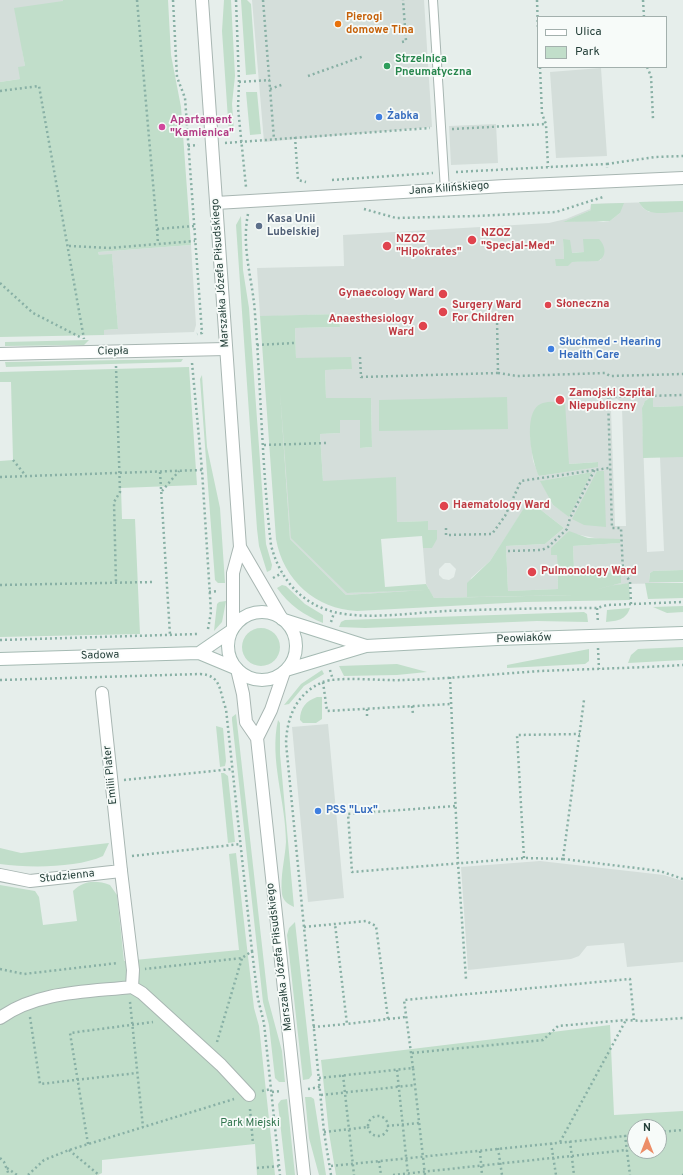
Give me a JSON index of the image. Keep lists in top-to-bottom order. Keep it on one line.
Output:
{"streets":{"street":["Jana Kilińskiego","Marszałka Józefa Piłsudskiego","Ciepła","Peowiaków","Sadowa","Emilii Plater","Studzienna"]},"crossings":[["Jana Kilińskiego","Marszałka Józefa Piłsudskiego"],["Marszałka Józefa Piłsudskiego","Ciepła"],["Marszałka Józefa Piłsudskiego","Peowiaków"],["Marszałka Józefa Piłsudskiego","Sadowa"],["Peowiaków","Sadowa"]],"parks":["Park Miejski"],"places":["Pierogi domowe Tina","Strzelnica Pneumatyczna","Żabka","Apartament \"Kamienica\"","Kasa Unii Lubelskiej","NZOZ \"Specjal-Med\"","NZOZ \"Hipokrates\"","Gynaecology Ward","Słoneczna","Surgery Ward For Children","Anaesthesiology Ward","Słuchmed - Hearing Health Care","Zamojski Szpital Niepubliczny","Haematology Ward","Pulmonology Ward","PSS \"Lux\""],"legend":["Ulica","Park"],"north":"top"}
